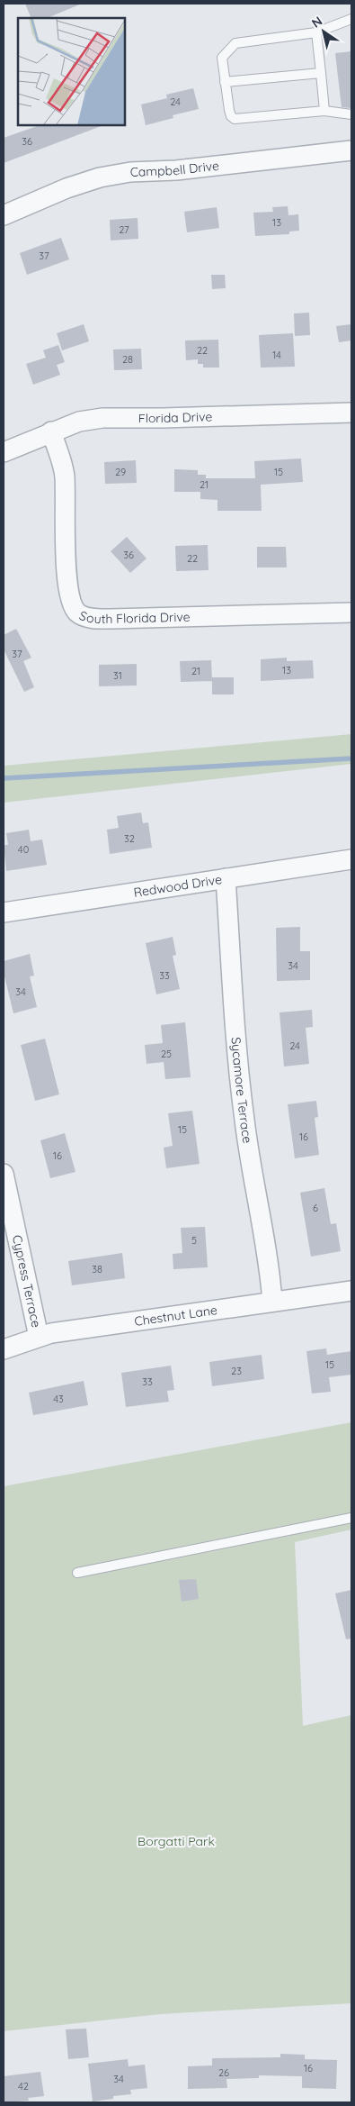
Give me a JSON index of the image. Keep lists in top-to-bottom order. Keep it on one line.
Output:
{"streets":{"street":["Campbell Drive","Florida Drive","South Florida Drive","Redwood Drive","Sycamore Terrace","Cypress Terrace","Chestnut Lane"]},"crossings":[["Florida Drive","South Florida Drive"],["Redwood Drive","Sycamore Terrace"],["Sycamore Terrace","Chestnut Lane"],["Cypress Terrace","Chestnut Lane"]],"parks":["Borgatti Park"],"house_numbers":["24","36","13","27","37","22","14","28","29","15","21","36","22","37","13","21","31","32","40","34","33","34","24","25","15","16","16","6","5","38","15","23","33","43","16","26","34","42"],"north":"top left"}
